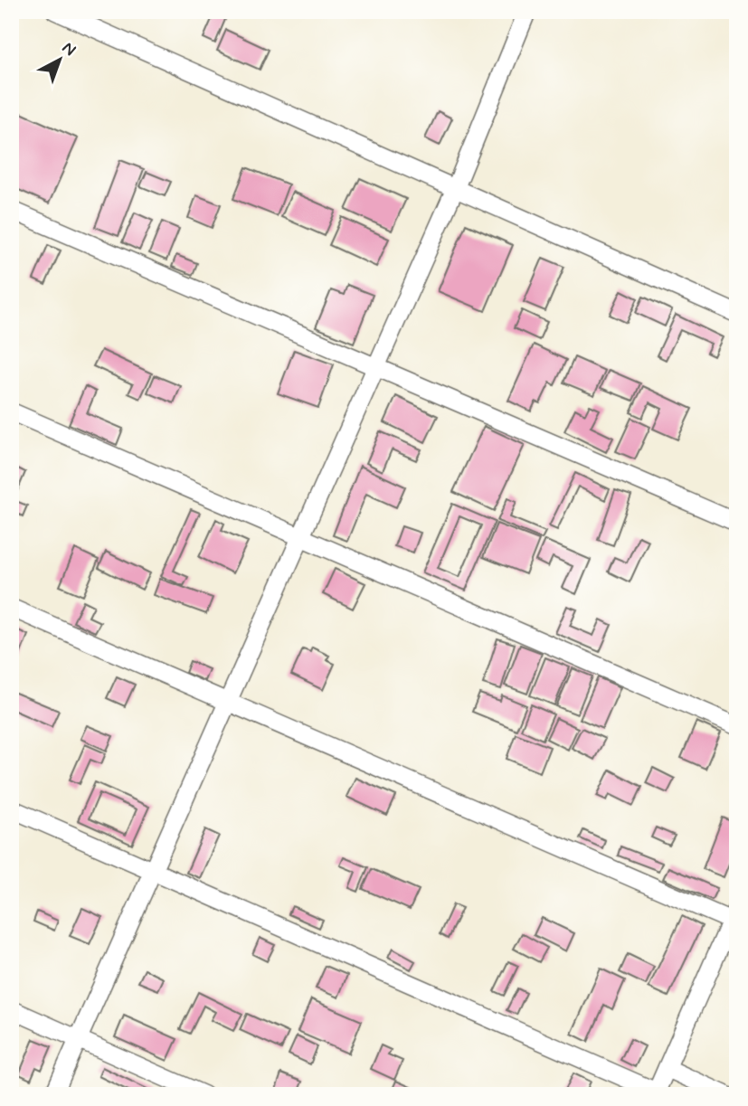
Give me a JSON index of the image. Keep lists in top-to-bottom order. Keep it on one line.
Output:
{"north":"top right"}
